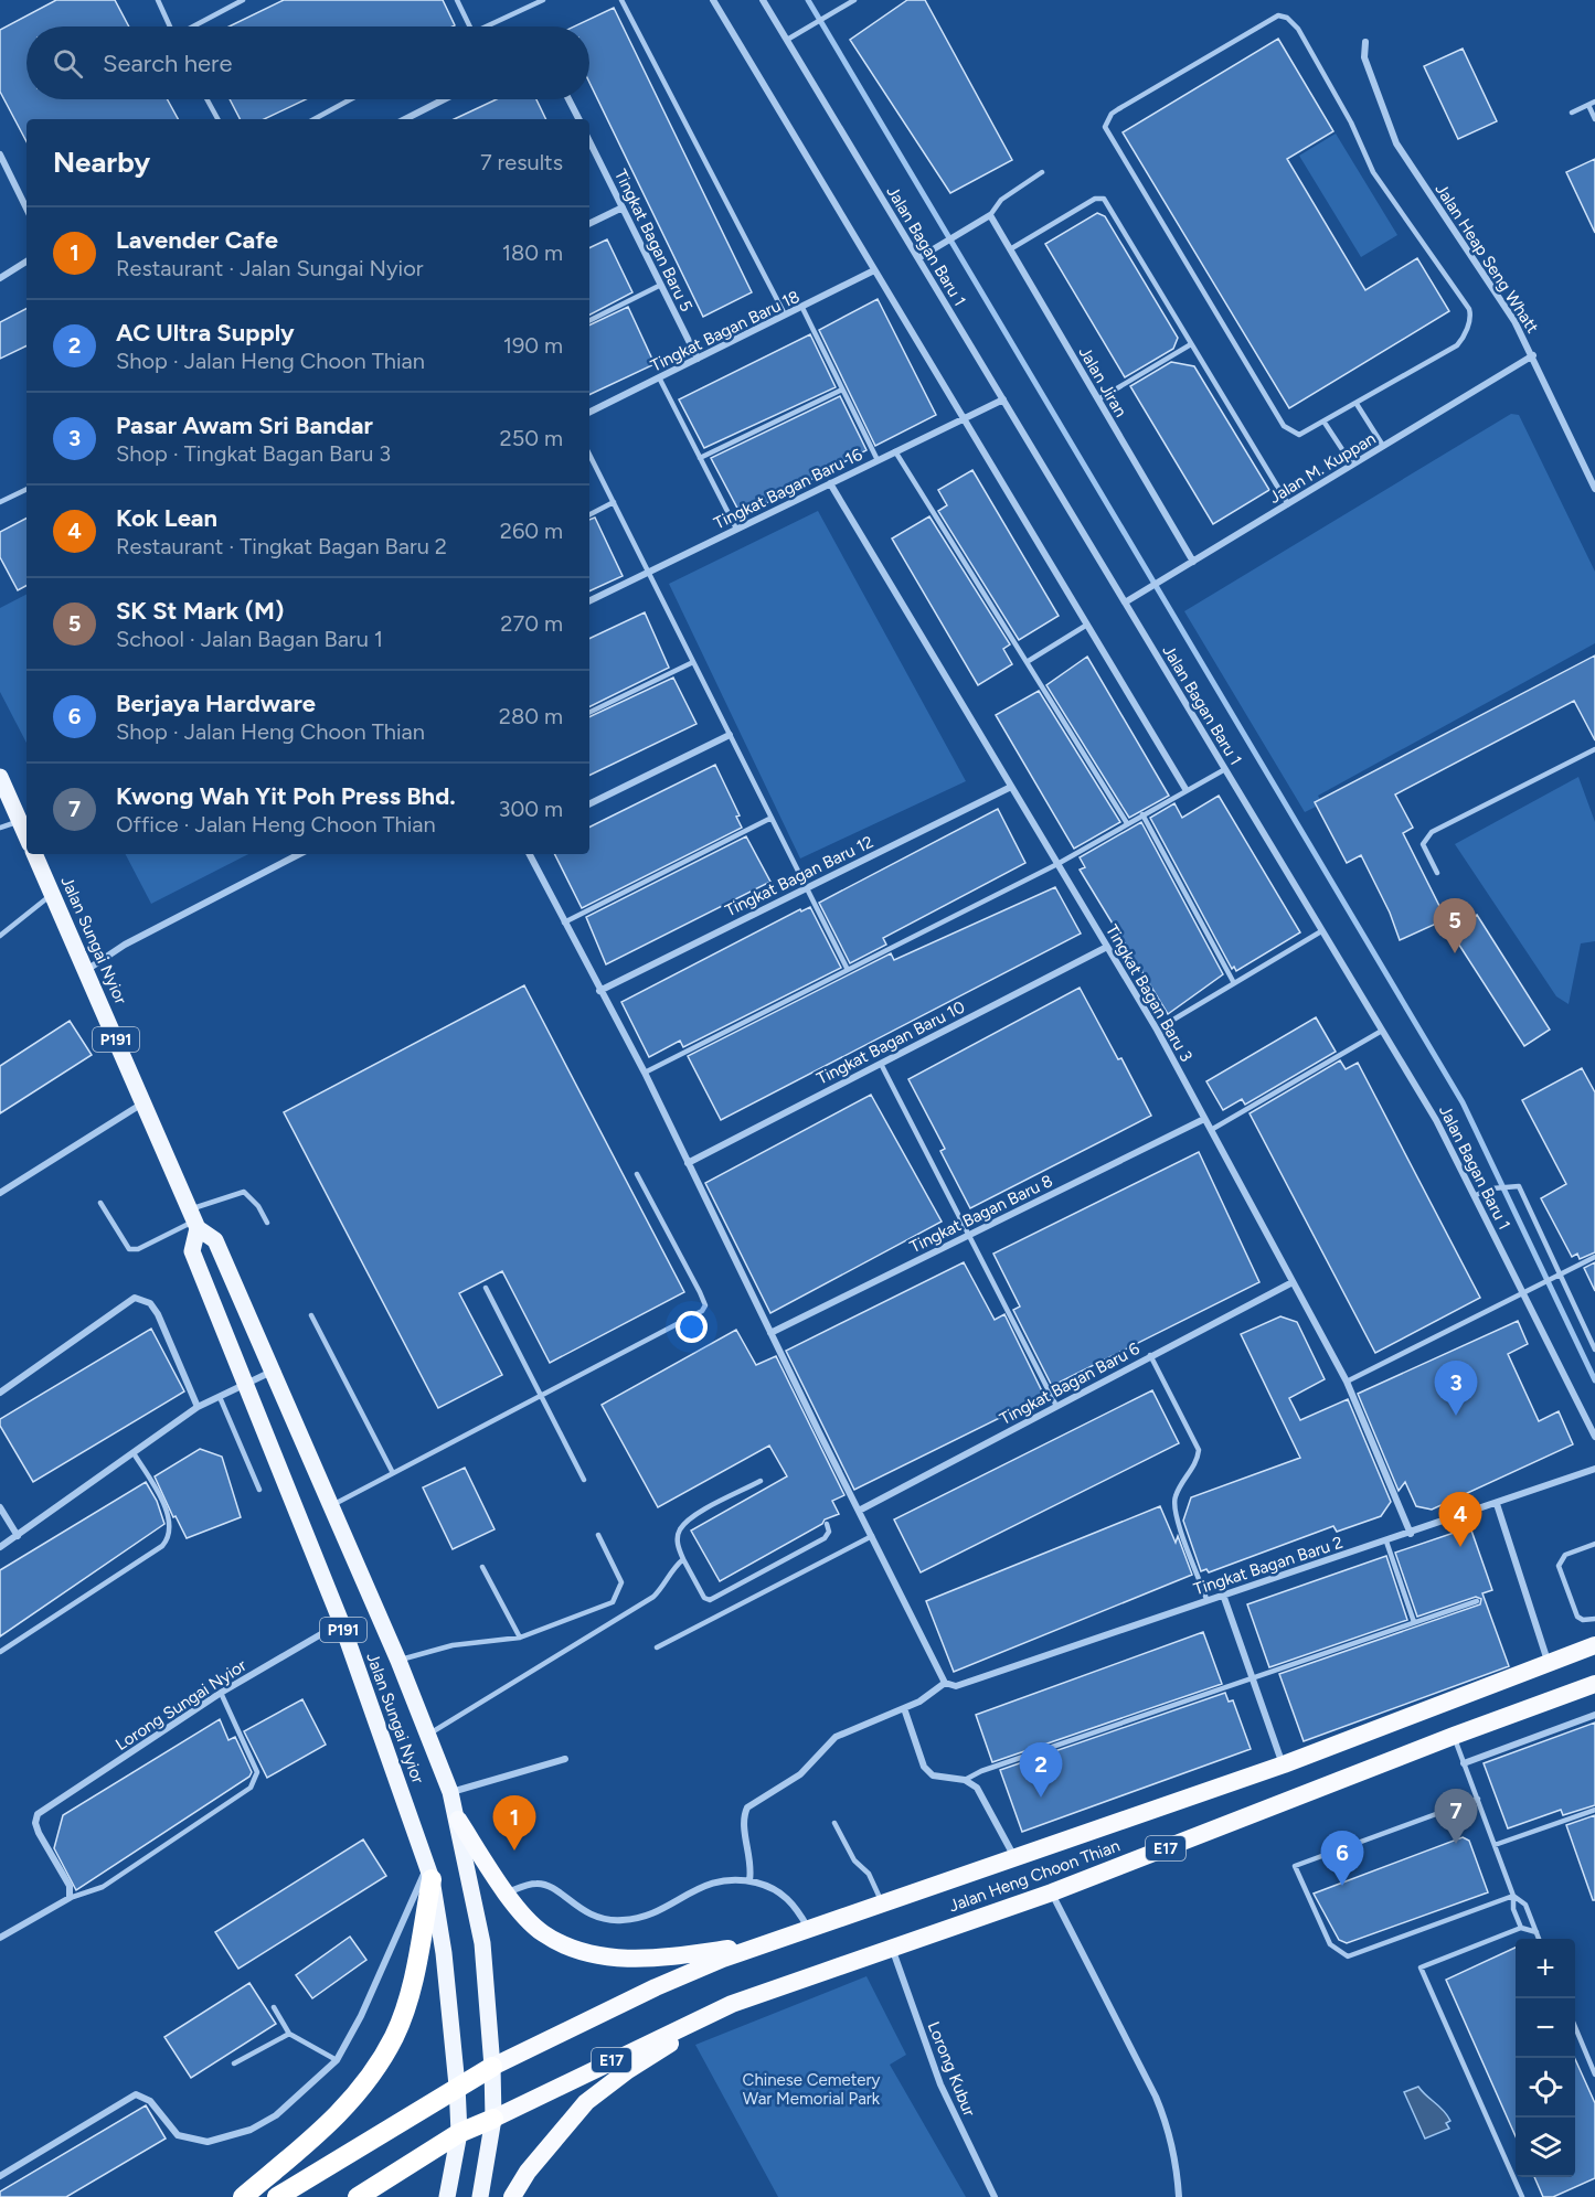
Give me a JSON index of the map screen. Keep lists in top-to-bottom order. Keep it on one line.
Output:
{"streets":{"highway":["E17","Jalan Heng Choon Thian"],"main road":["Jalan Sungai Nyior","P191"],"street":["Tingkat Bagan Baru 5","Jalan Bagan Baru 1","Jalan Heap Seng Whatt","Tingkat Bagan Baru 18","Jalan Jiran","Jalan M. Kuppan","Tingkat Bagan Baru 16","Tingkat Bagan Baru 12","Tingkat Bagan Baru 3","Tingkat Bagan Baru 10","Tingkat Bagan Baru 8","Tingkat Bagan Baru 6","Tingkat Bagan Baru 2","Lorong Sungai Nyior","Lorong Kubur"]},"crossings":[["Tingkat Bagan Baru 5","Tingkat Bagan Baru 18"],["Jalan Bagan Baru 1","Jalan M. Kuppan"],["Jalan Bagan Baru 1","Tingkat Bagan Baru 16"],["Jalan Heap Seng Whatt","Jalan M. Kuppan"],["Jalan Jiran","Jalan M. Kuppan"],["Tingkat Bagan Baru 16","Tingkat Bagan Baru 3"],["Tingkat Bagan Baru 12","Tingkat Bagan Baru 3"],["Jalan Sungai Nyior","P191"],["Jalan Sungai Nyior","Lorong Sungai Nyior"],["Jalan Sungai Nyior","E17"],["Jalan Sungai Nyior","Jalan Heng Choon Thian"],["Tingkat Bagan Baru 3","Tingkat Bagan Baru 10"],["Tingkat Bagan Baru 3","Tingkat Bagan Baru 8"],["Tingkat Bagan Baru 3","Tingkat Bagan Baru 6"],["Tingkat Bagan Baru 3","Tingkat Bagan Baru 2"],["P191","E17"],["P191","Jalan Heng Choon Thian"],["E17","Jalan Heng Choon Thian"],["Jalan Heng Choon Thian","Lorong Kubur"]],"parks":["Chinese Cemetery War Memorial Park"],"page":{"search":"Search here","heading":["Nearby","7 results"],"list":[{"mark":"1","name":"Lavender Cafe","note":"Restaurant · Jalan Sungai Nyior","value":"180 m"},{"mark":"2","name":"AC Ultra Supply","note":"Shop · Jalan Heng Choon Thian","value":"190 m"},{"mark":"3","name":"Pasar Awam Sri Bandar","note":"Shop · Tingkat Bagan Baru 3","value":"250 m"},{"mark":"4","name":"Kok Lean","note":"Restaurant · Tingkat Bagan Baru 2","value":"260 m"},{"mark":"5","name":"SK St Mark (M)","note":"School · Jalan Bagan Baru 1","value":"270 m"},{"mark":"6","name":"Berjaya Hardware","note":"Shop · Jalan Heng Choon Thian","value":"280 m"},{"mark":"7","name":"Kwong Wah Yit Poh Press Bhd.","note":"Office · Jalan Heng Choon Thian","value":"300 m"}],"pins":["5","3","4","2","7","1","6"],"map_buttons":["+","−"]}}
